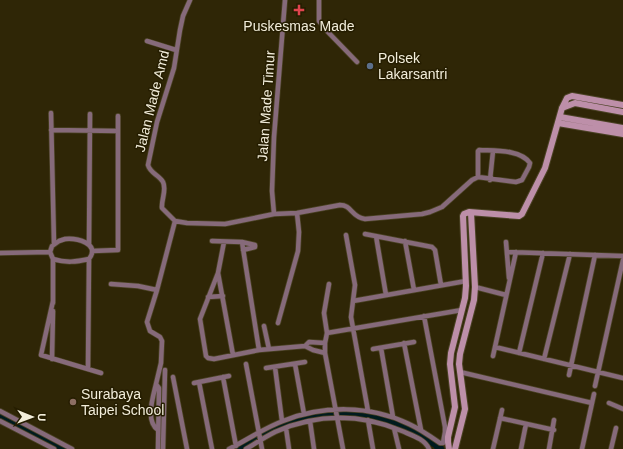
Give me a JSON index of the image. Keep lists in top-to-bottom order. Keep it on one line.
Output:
{"streets":{"street":["Jalan Made Amd","Jalan Made Timur"]},"places":{"health":["Puskesmas Made"],"other":["Polsek Lakarsantri","Surabaya Taipei School"]},"north":"right"}
